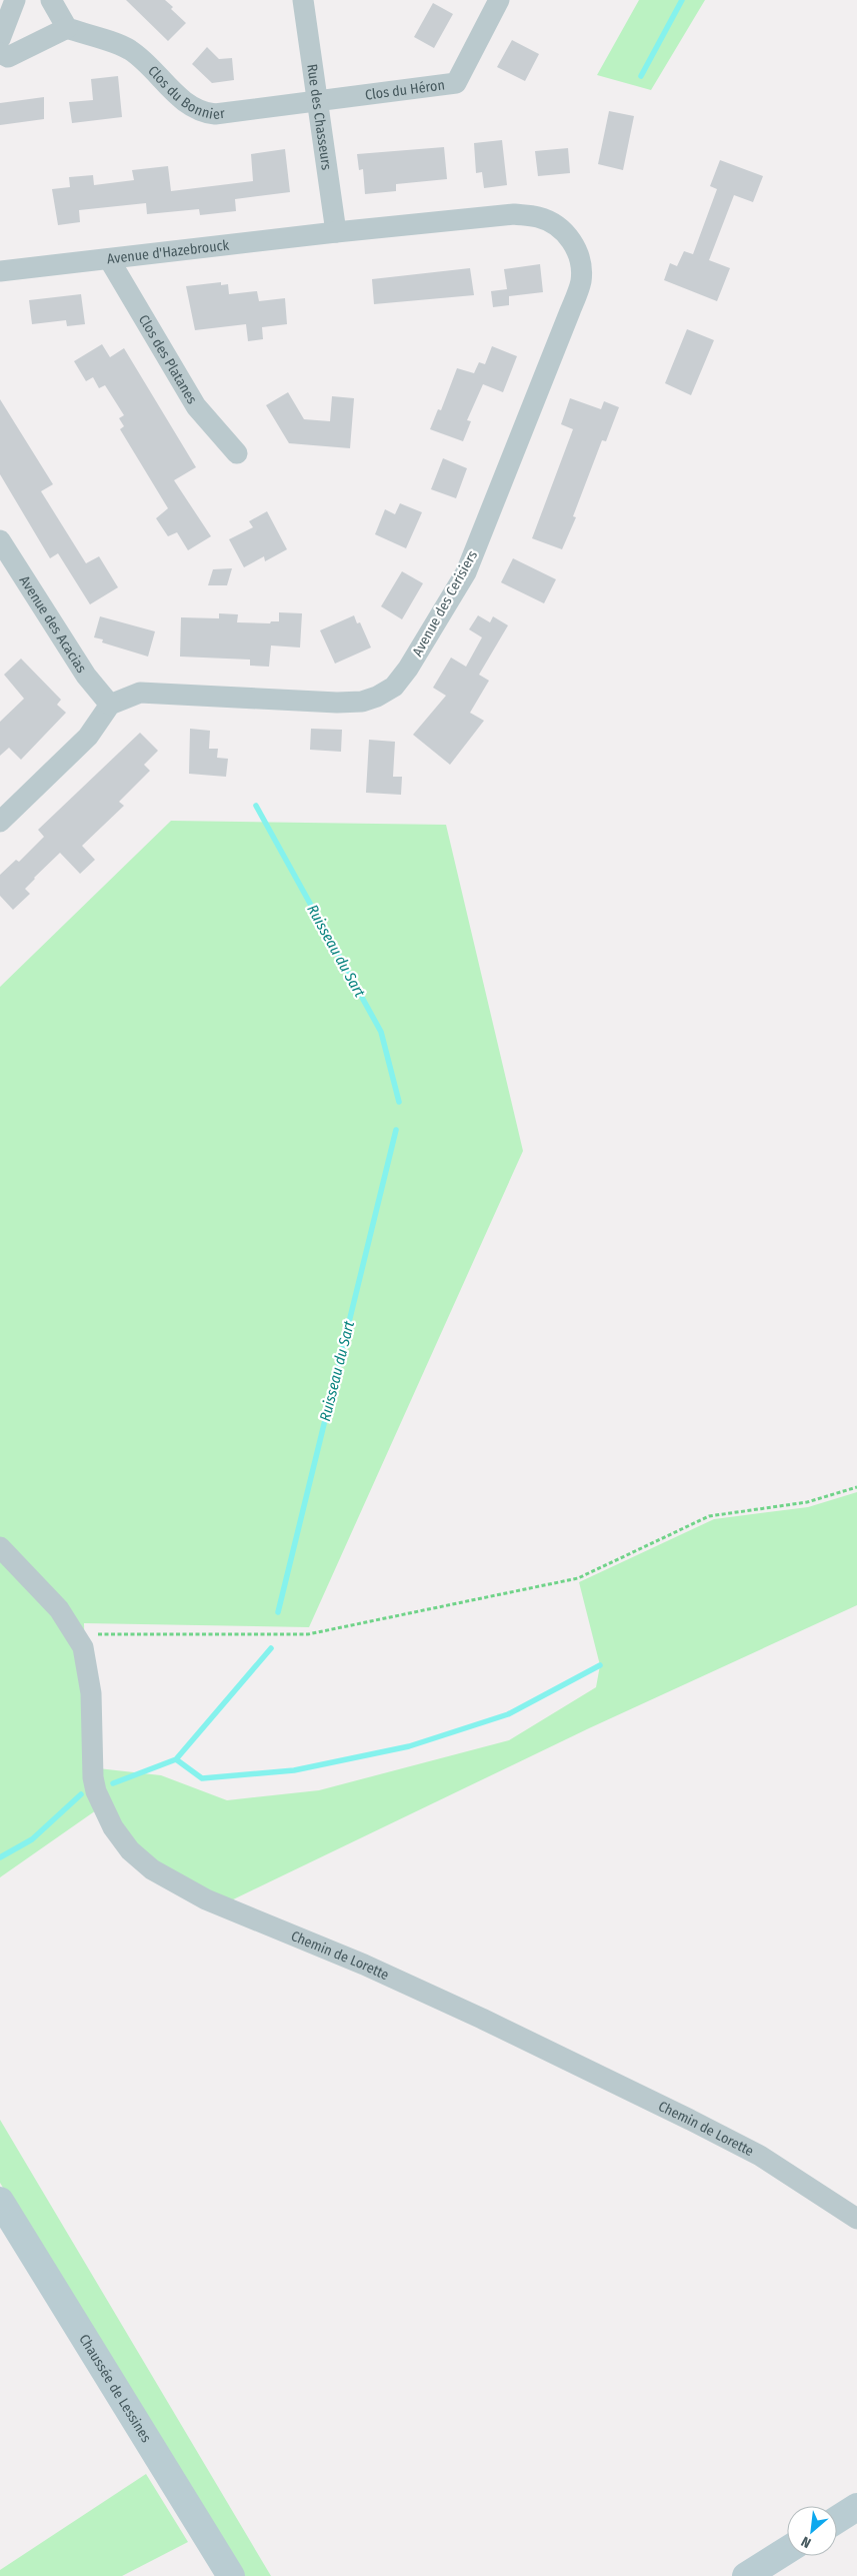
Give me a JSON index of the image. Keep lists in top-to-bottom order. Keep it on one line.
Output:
{"streets":{"main road":["Chaussée de Lessines"],"street":["Clos du Bonnier","Clos du Héron","Rue des Chasseurs","Avenue d'Hazebrouck","Clos des Platanes","Avenue des Cerisiers","Avenue des Acacias","Chemin de Lorette"]},"crossings":[["Clos du Bonnier","Clos du Héron"],["Clos du Bonnier","Rue des Chasseurs"],["Clos du Héron","Rue des Chasseurs"],["Rue des Chasseurs","Avenue d'Hazebrouck"],["Rue des Chasseurs","Avenue des Cerisiers"],["Avenue d'Hazebrouck","Clos des Platanes"],["Avenue d'Hazebrouck","Avenue des Cerisiers"],["Avenue des Cerisiers","Avenue des Acacias"]],"water":["Ruisseau du Sart"],"north":"bottom left"}
